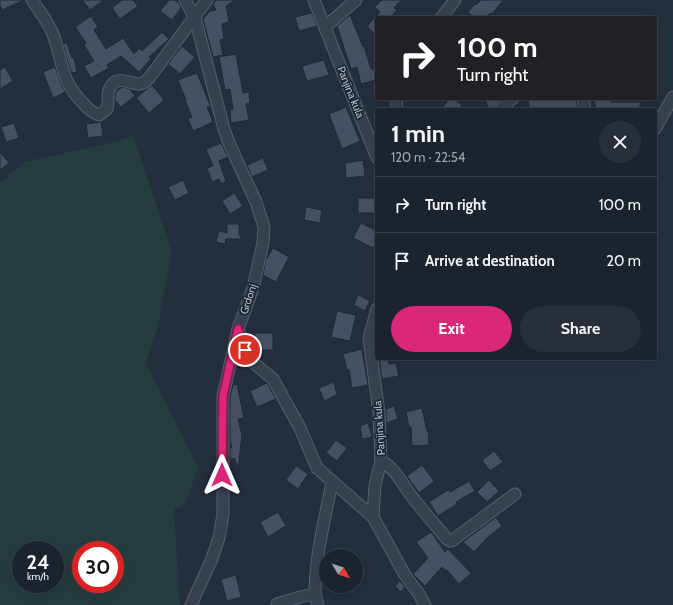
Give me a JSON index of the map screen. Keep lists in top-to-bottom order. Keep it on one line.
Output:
{"streets":{"street":["Panjina kula","Grdonj"]},"north":"bottom right","page":{"turn":["100 m","Turn right"],"heading":["1 min","120 m · 22:54"],"list":[{"name":"Turn right","value":"100 m"},{"name":"Arrive at destination","value":"20 m"}],"buttons":["Exit","Share"],"speed":"24 km/h","limit":"30"}}
